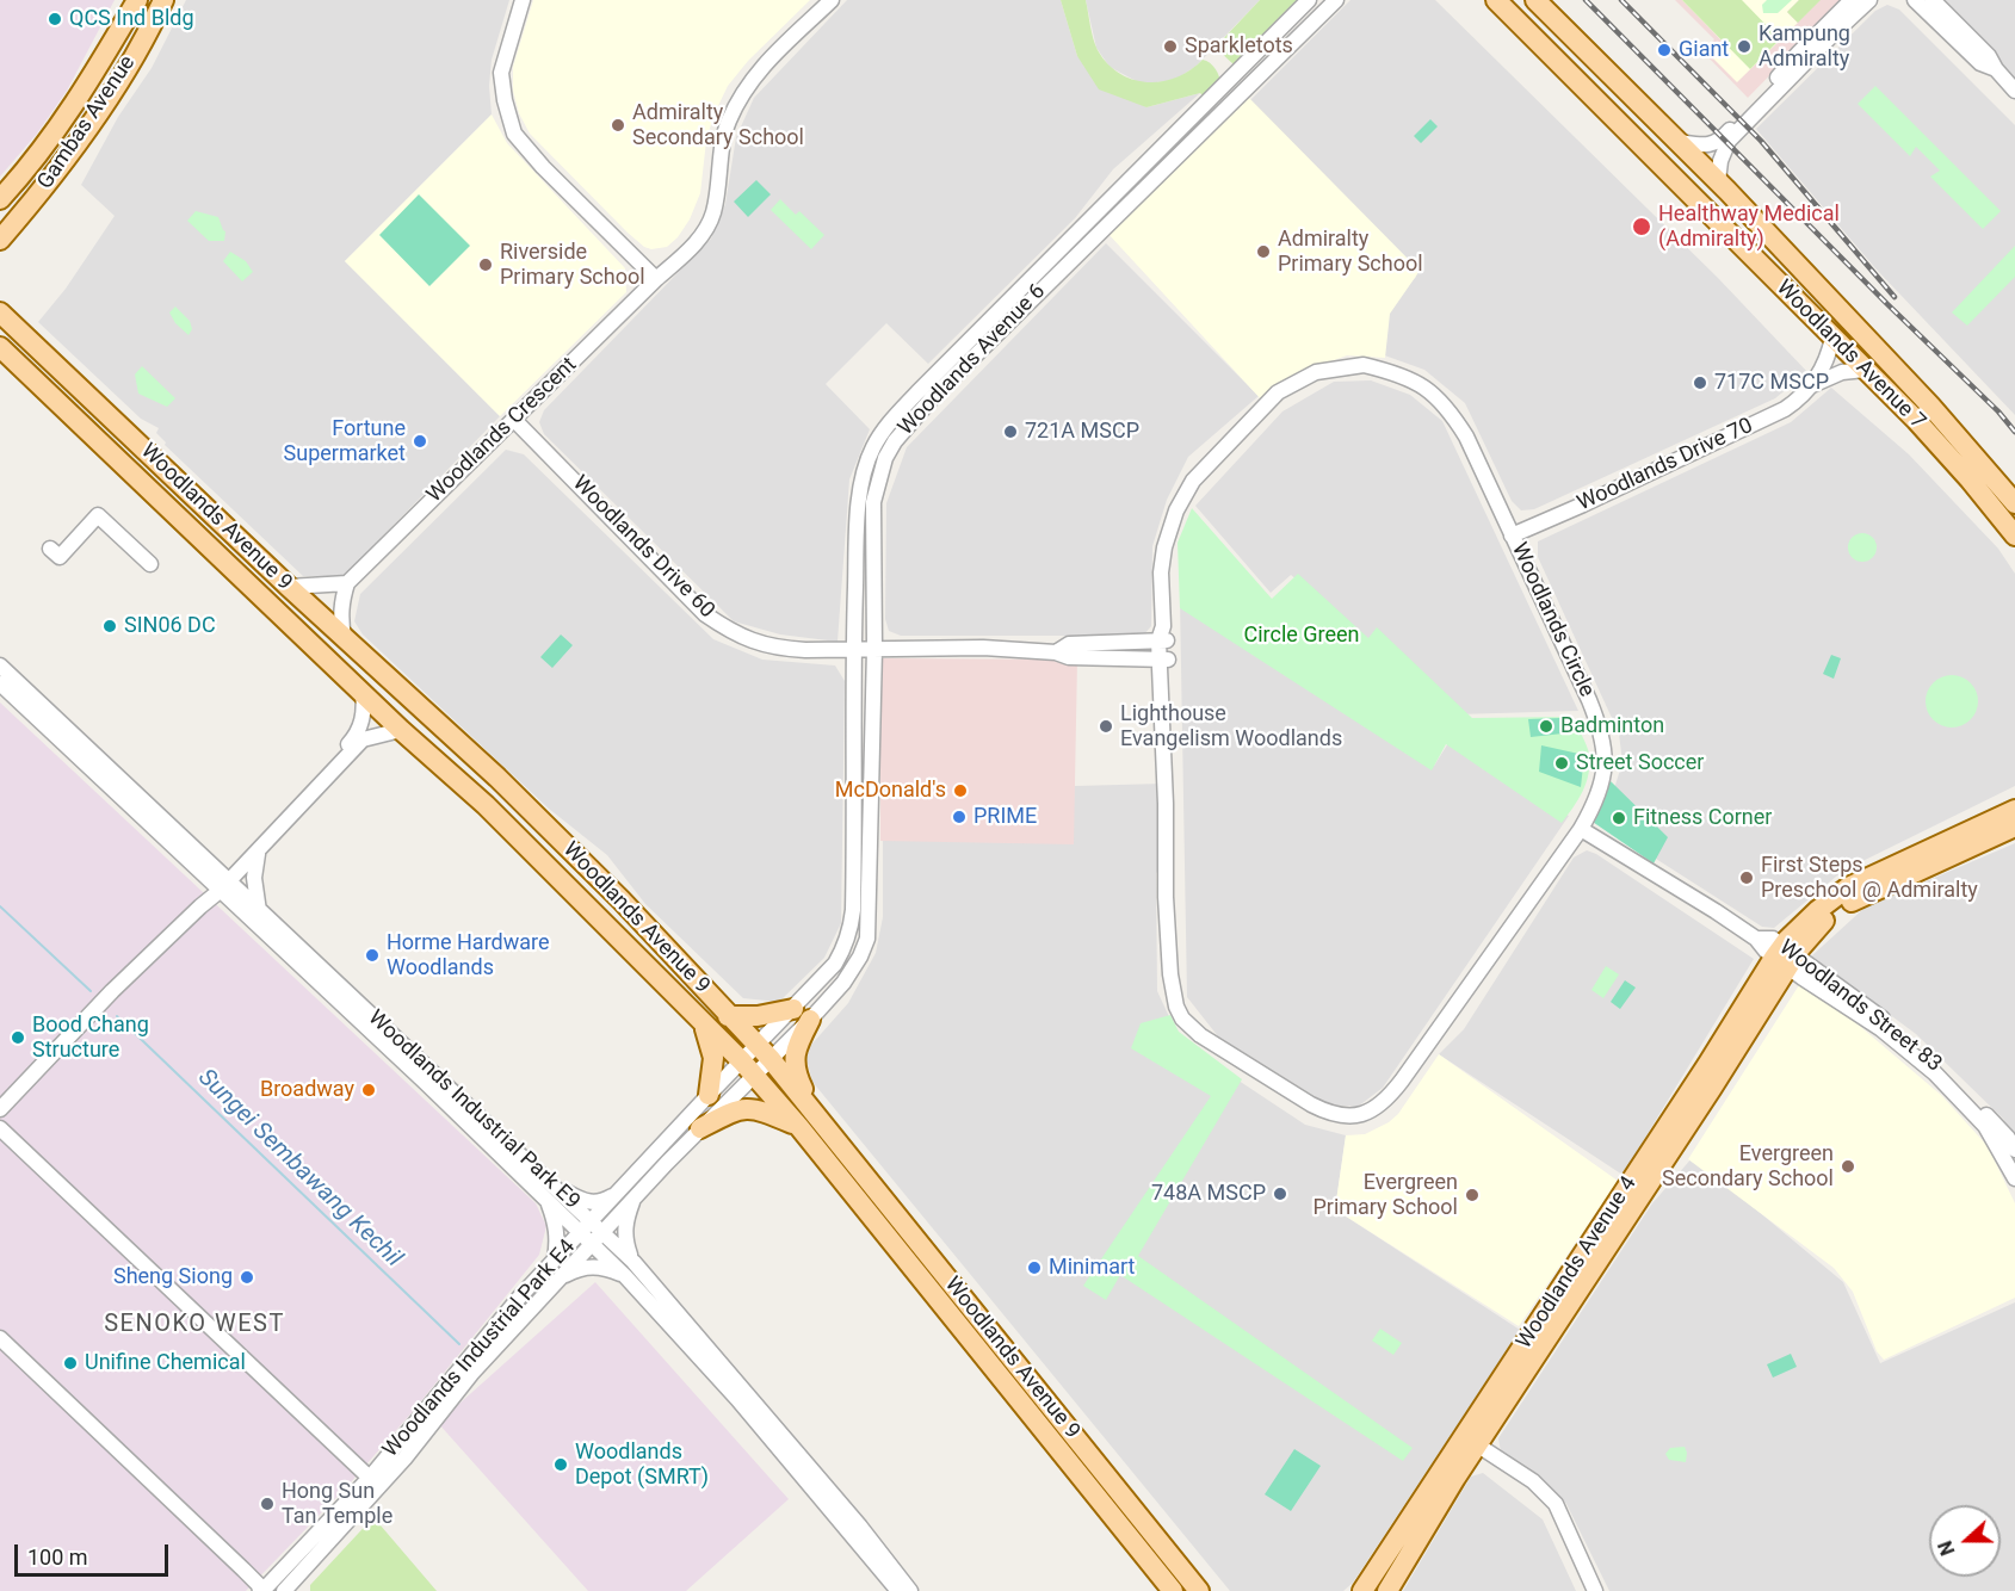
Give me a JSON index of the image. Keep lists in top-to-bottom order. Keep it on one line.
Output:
{"streets":{"main road":["Gambas Avenue","Woodlands Avenue 7","Woodlands Avenue 9","Woodlands Avenue 4"],"street":["Woodlands Avenue 6","Woodlands Crescent","Woodlands Drive 70","Woodlands Drive 60","Woodlands Circle","Woodlands Street 83","Woodlands Industrial Park E9","Woodlands Industrial Park E4"]},"crossings":[["Woodlands Avenue 7","Woodlands Drive 70"],["Woodlands Avenue 6","Woodlands Avenue 9"],["Woodlands Avenue 6","Woodlands Drive 60"],["Woodlands Avenue 6","Woodlands Industrial Park E4"],["Woodlands Crescent","Woodlands Drive 60"],["Woodlands Drive 70","Woodlands Circle"],["Woodlands Avenue 9","Woodlands Industrial Park E4"],["Woodlands Circle","Woodlands Street 83"],["Woodlands Street 83","Woodlands Avenue 4"],["Woodlands Industrial Park E9","Woodlands Industrial Park E4"]],"districts":["SENOKO WEST"],"water":["Sungei Sembawang Kechil"],"parks":["Circle Green"],"places":["QCS Ind Bldg","Sparkletots","Kampung Admiralty","Giant","Admiralty Secondary School","Healthway Medical (Admiralty)","Admiralty Primary School","Riverside Primary School","717C MSCP","721A MSCP","Fortune Supermarket","SIN06 DC","Lighthouse Evangelism Woodlands","Badminton","Street Soccer","McDonald's","PRIME","Fitness Corner","First Steps Preschool @ Admiralty","Horme Hardware Woodlands","Bood Chang Structure","Broadway","Evergreen Secondary School","748A MSCP","Evergreen Primary School","Minimart","Sheng Siong","Unifine Chemical","Woodlands Depot (SMRT)","Hong Sun Tan Temple"],"scale_bar":"100 m","north":"left"}
